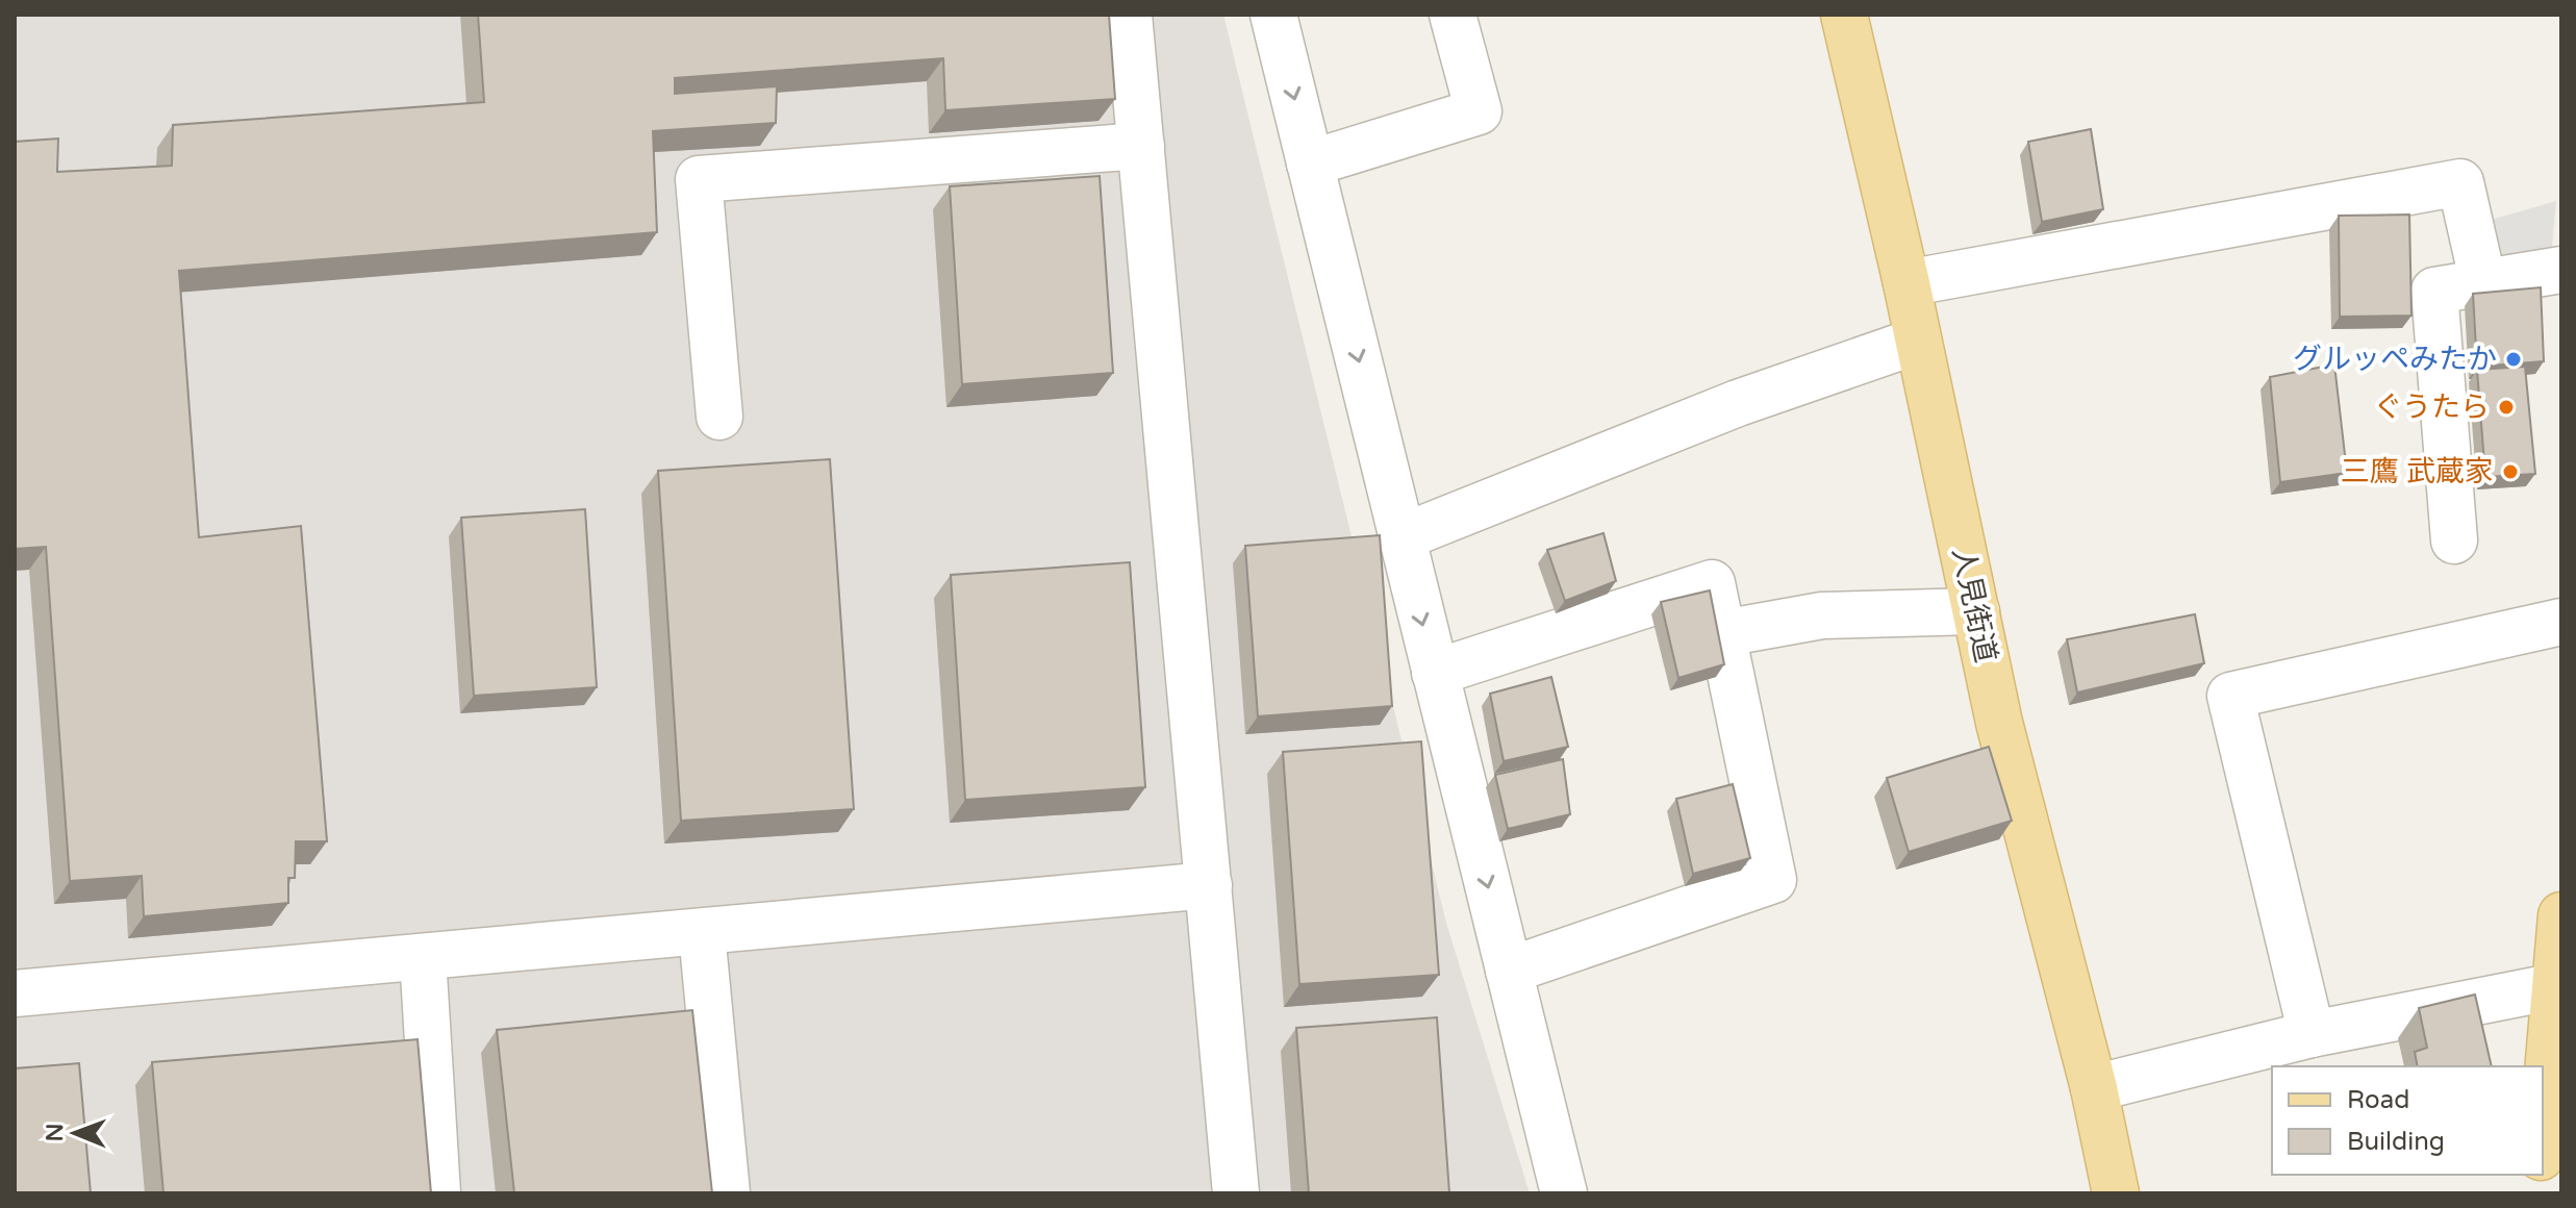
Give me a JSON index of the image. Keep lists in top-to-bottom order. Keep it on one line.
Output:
{"streets":{"main road":["人見街道"]},"places":["グルッペみたか","ぐうたら","三鷹 武蔵家"],"legend":["Road","Building"],"north":"left"}
